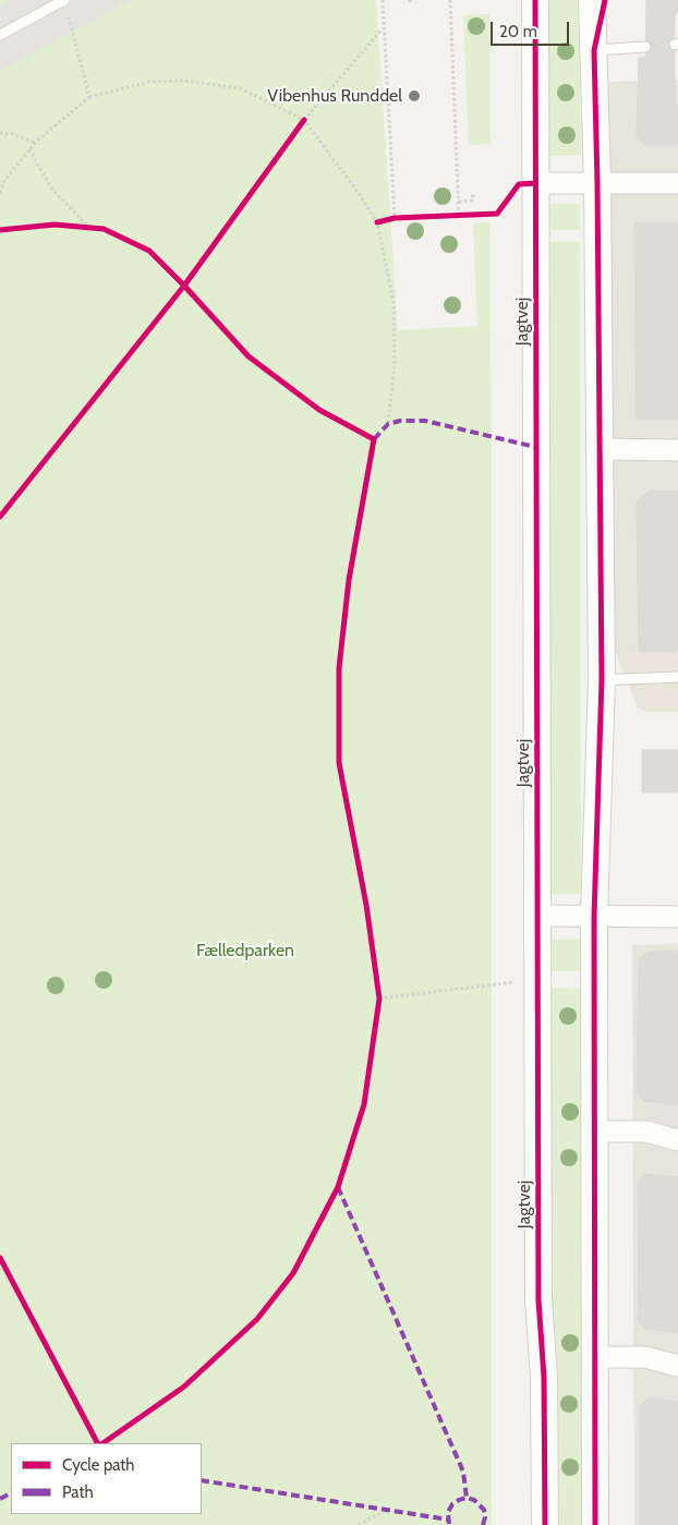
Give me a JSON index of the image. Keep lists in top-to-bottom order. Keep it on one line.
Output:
{"streets":{"street":["Jagtvej"]},"parks":["Fælledparken"],"places":["Vibenhus Runddel"],"legend":["Cycle path","Path"],"scale_bar":"20 m"}
